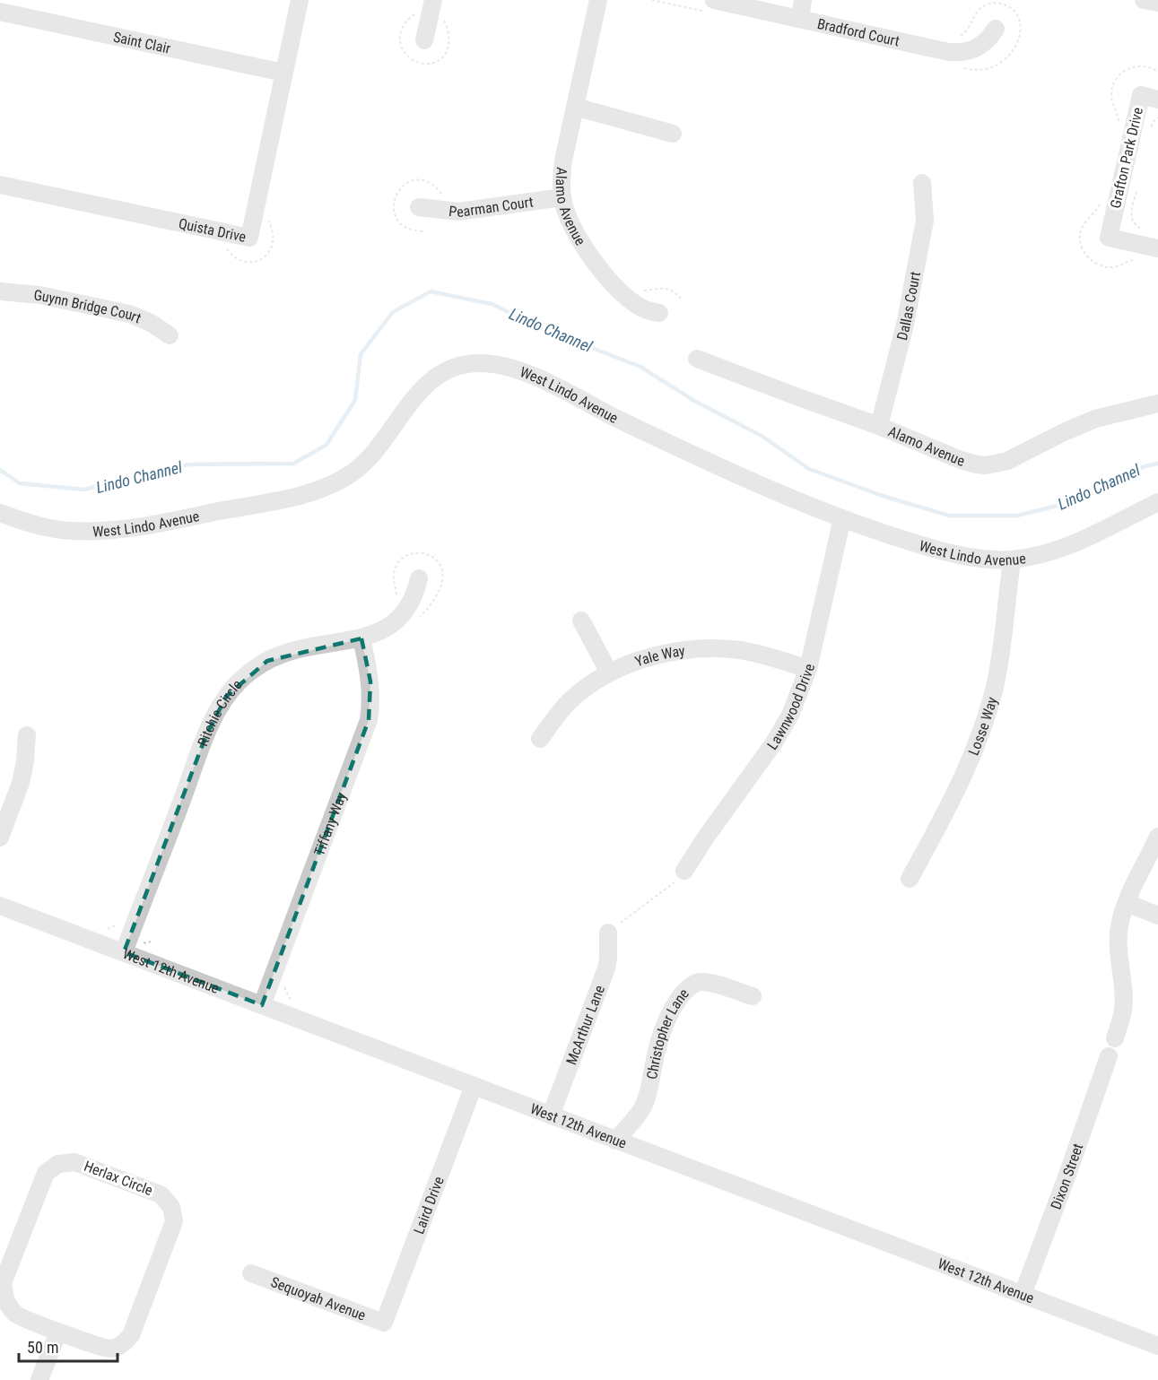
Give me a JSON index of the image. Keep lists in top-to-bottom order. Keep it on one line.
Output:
{"streets":{"street":["Bradford Court","Saint Clair","Grafton Park Drive","Pearman Court","Alamo Avenue","Quista Drive","Dallas Court","Guynn Bridge Court","West Lindo Avenue","Yale Way","Lawnwood Drive","Ritchie Circle","Losse Way","Tiffany Way","West 12th Avenue","McArthur Lane","Christopher Lane","Dixon Street","Herlax Circle","Laird Drive","Sequoyah Avenue"]},"crossings":[["Saint Clair","Quista Drive"],["Pearman Court","Alamo Avenue"],["Alamo Avenue","Dallas Court"],["West Lindo Avenue","Lawnwood Drive"],["West Lindo Avenue","Losse Way"],["Yale Way","Lawnwood Drive"],["Ritchie Circle","Tiffany Way"],["Ritchie Circle","West 12th Avenue"],["Tiffany Way","West 12th Avenue"],["West 12th Avenue","McArthur Lane"],["West 12th Avenue","Christopher Lane"],["West 12th Avenue","Dixon Street"],["West 12th Avenue","Laird Drive"],["Laird Drive","Sequoyah Avenue"]],"water":["Lindo Channel"],"scale_bar":"50 m"}
